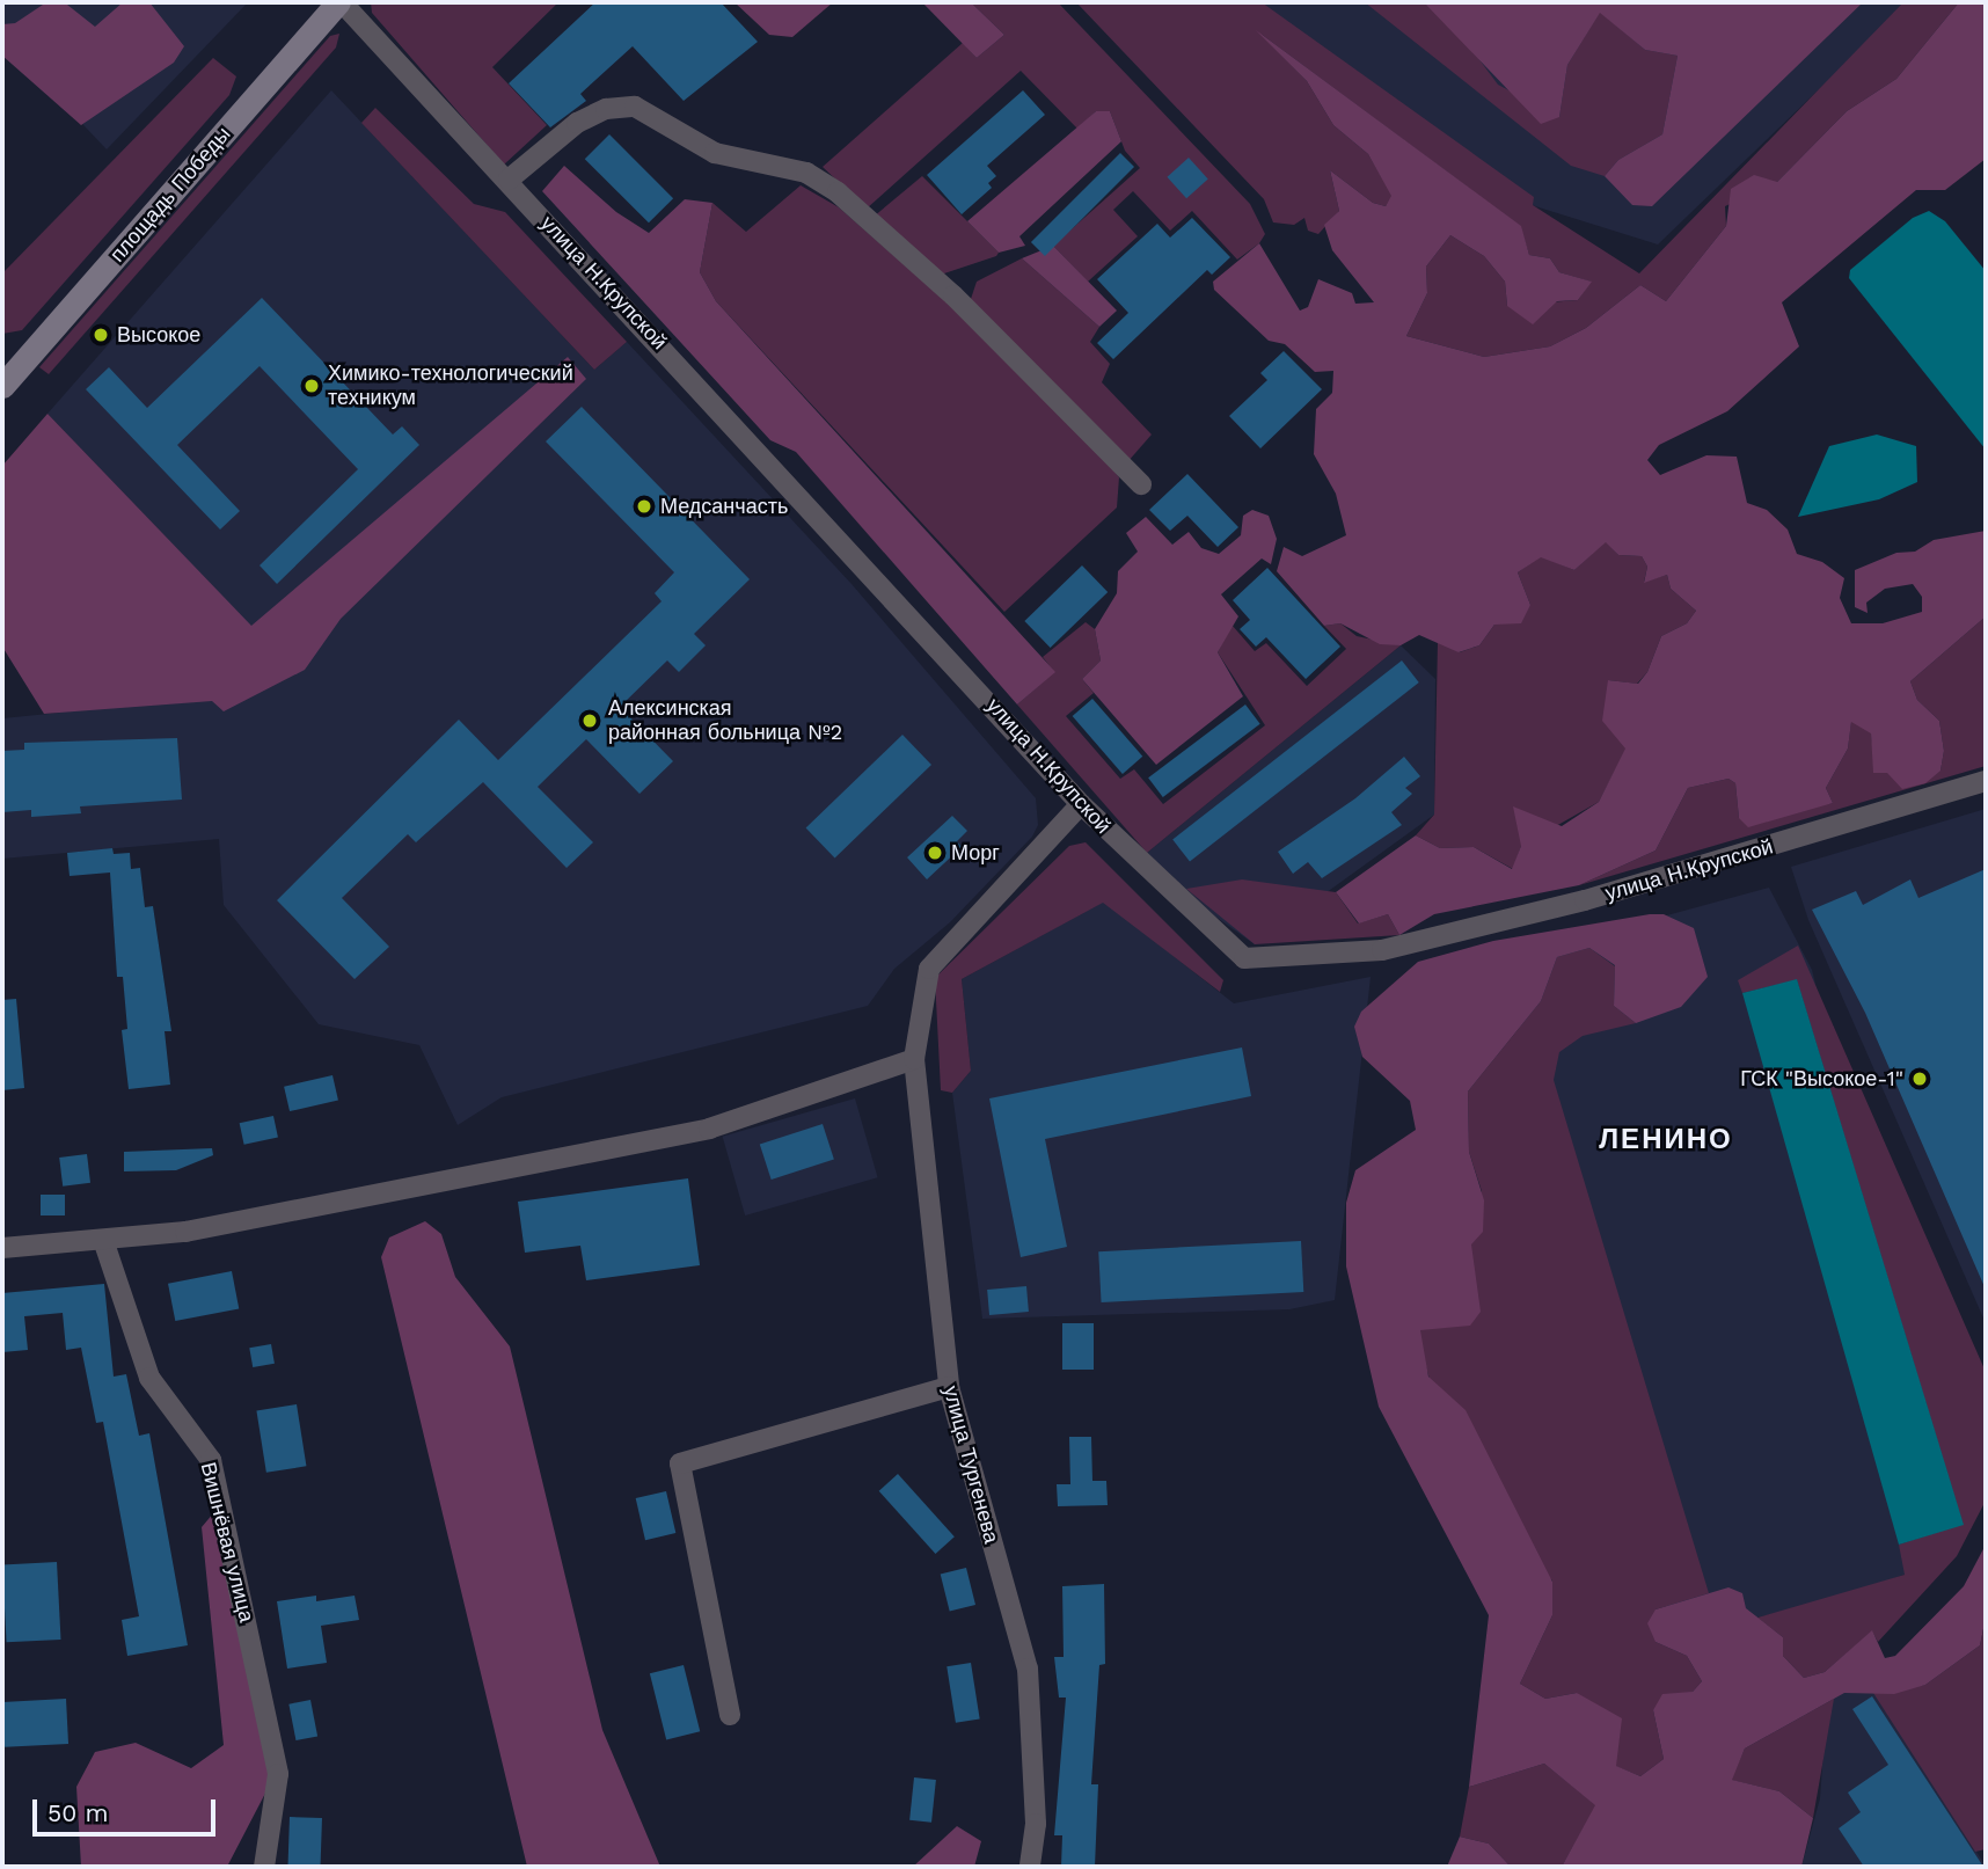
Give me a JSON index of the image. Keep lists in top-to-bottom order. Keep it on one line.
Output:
{"streets":{"street":["площадь Победы","улица Н.Крупской","улица Тургенева","Вишнёвая улица"]},"crossings":[["площадь Победы","улица Н.Крупской"],["улица Н.Крупской","улица Тургенева"]],"districts":["ЛЕНИНО"],"places":["Высокое","Химико-технологический техникум","Медсанчасть","Алексинская районная больница №2","Морг","ГСК \"Высокое-1\""],"scale_bar":"50 m"}
